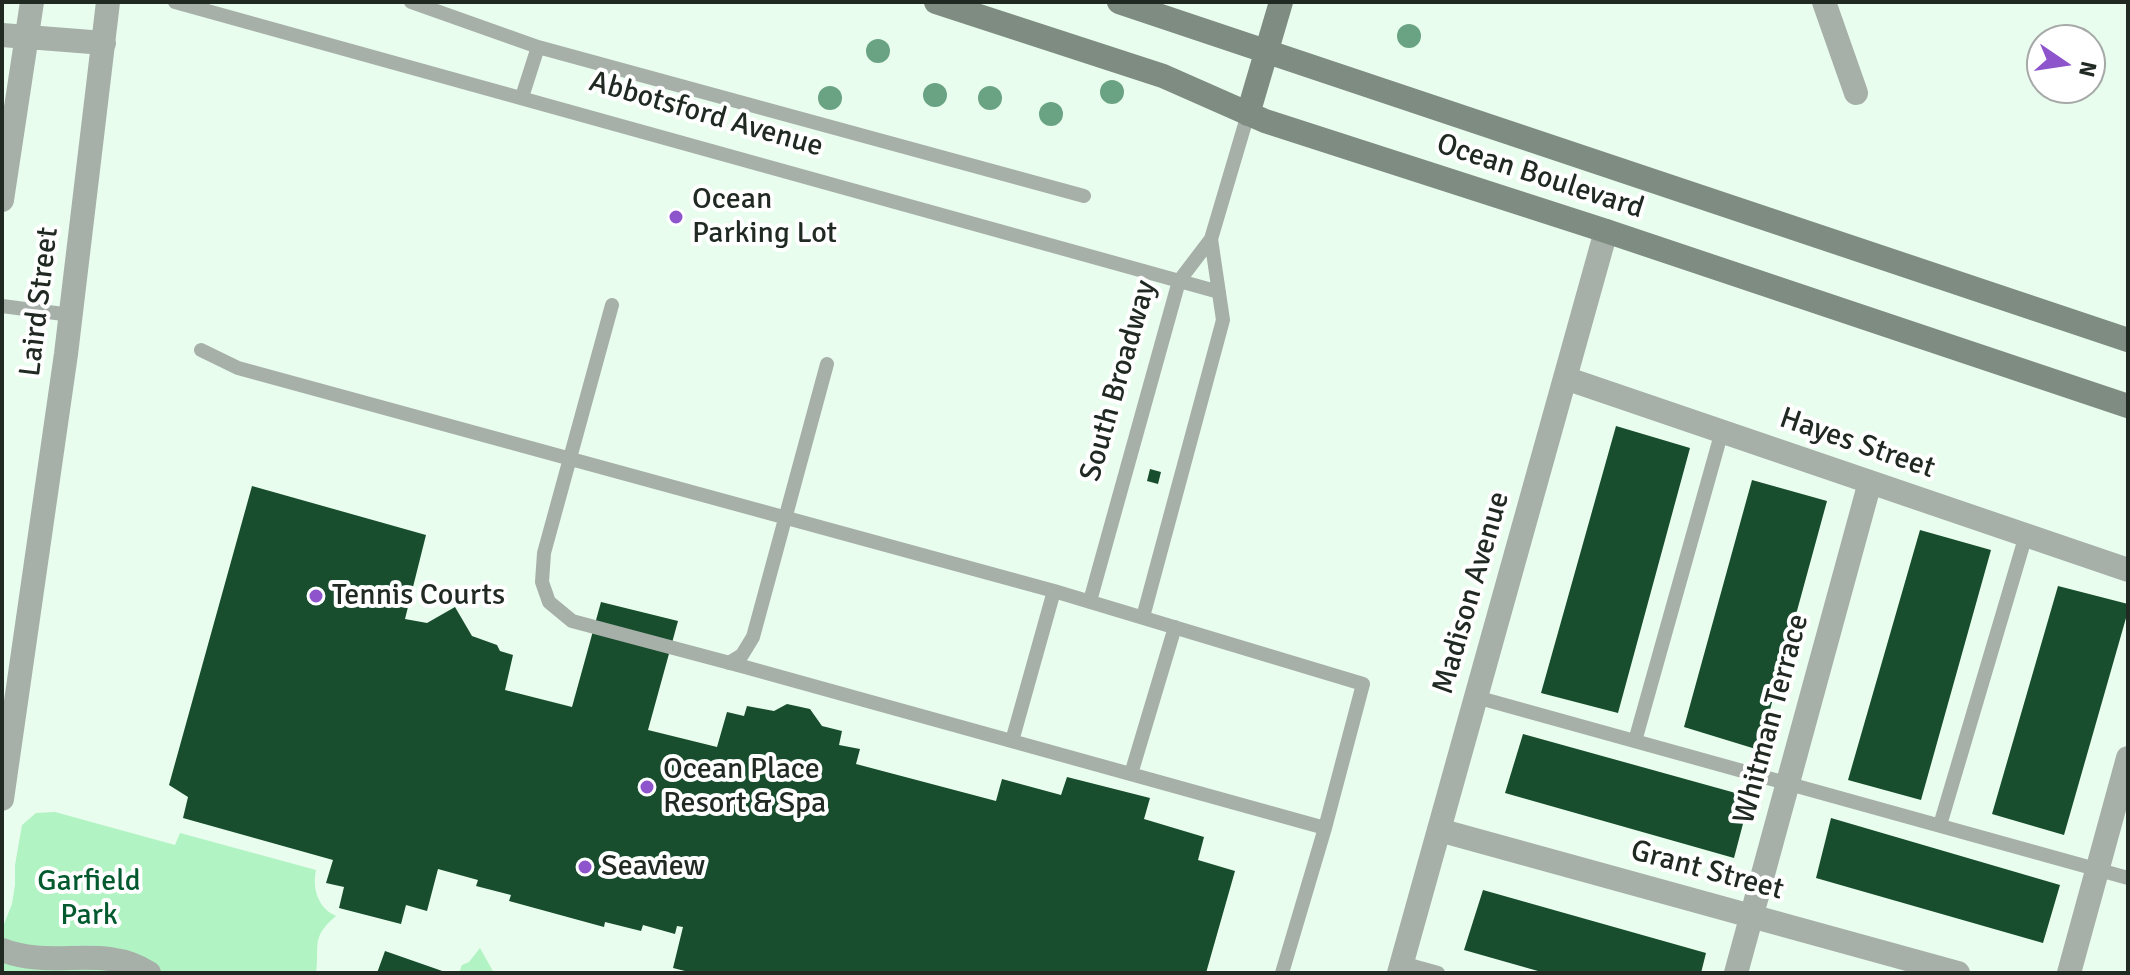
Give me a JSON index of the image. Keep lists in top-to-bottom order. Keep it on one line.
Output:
{"streets":{"main road":["Ocean Boulevard"],"street":["Laird Street","Hayes Street","Madison Avenue","Whitman Terrace","Grant Street"],"lane":["Abbotsford Avenue","South Broadway"]},"crossings":[["Abbotsford Avenue","South Broadway"],["Ocean Boulevard","Madison Avenue"],["Hayes Street","Madison Avenue"],["Hayes Street","Whitman Terrace"],["Madison Avenue","Grant Street"],["Whitman Terrace","Grant Street"]],"parks":["Garfield Park"],"places":["Ocean Parking Lot","Tennis Courts","Ocean Place Resort & Spa","Seaview"],"north":"right"}
